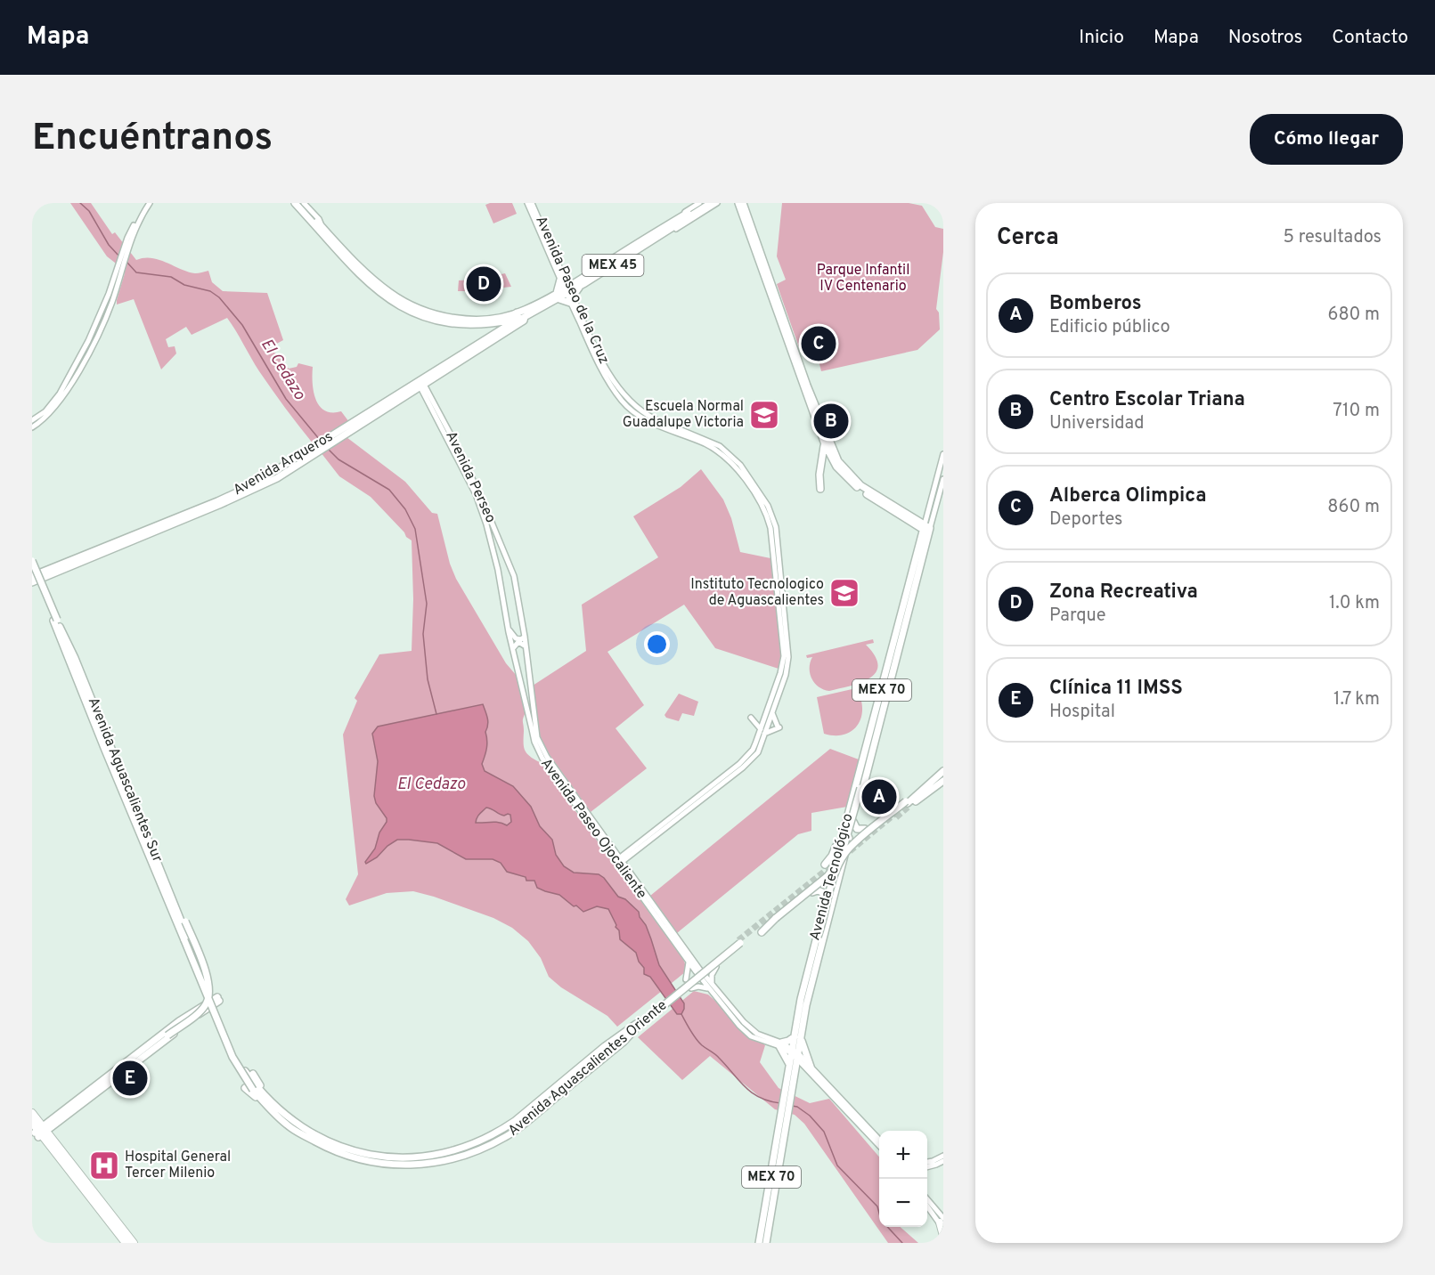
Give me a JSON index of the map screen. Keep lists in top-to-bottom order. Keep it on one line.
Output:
{"streets":{"main road":["MEX 45","Avenida Paseo de la Cruz","Avenida Arqueros","Avenida Perseo","MEX 70","Avenida Aguascalientes Sur","Avenida Paseo Ojocaliente","Avenida Tecnológico","Avenida Aguascalientes Oriente"]},"crossings":[["MEX 45","Avenida Paseo de la Cruz"],["MEX 45","Avenida Arqueros"],["Avenida Paseo de la Cruz","Avenida Paseo Ojocaliente"],["Avenida Arqueros","Avenida Perseo"],["Avenida Perseo","Avenida Paseo Ojocaliente"],["Avenida Aguascalientes Sur","Avenida Aguascalientes Oriente"]],"water":["El Cedazo"],"parks":["Parque Infantil IV Centenario"],"places":{"school or university":["Escuela Normal Guadalupe Victoria","Instituto Tecnologico de Aguascalientes"],"hospital":["Hospital General Tercer Milenio"]},"page":{"header":"Mapa","nav":["Inicio","Mapa","Nosotros","Contacto"],"buttons":"Cómo llegar","title":"Encuéntranos","heading":["Cerca","5 resultados"],"pins":["D","C","B","A","E"],"list":[{"mark":"A","name":"Bomberos","note":"Edificio público","value":"680 m"},{"mark":"B","name":"Centro Escolar Triana","note":"Universidad","value":"710 m"},{"mark":"C","name":"Alberca Olimpica","note":"Deportes","value":"860 m"},{"mark":"D","name":"Zona Recreativa","note":"Parque","value":"1.0 km"},{"mark":"E","name":"Clínica 11 IMSS","note":"Hospital","value":"1.7 km"}],"map_buttons":["+","−"]}}
